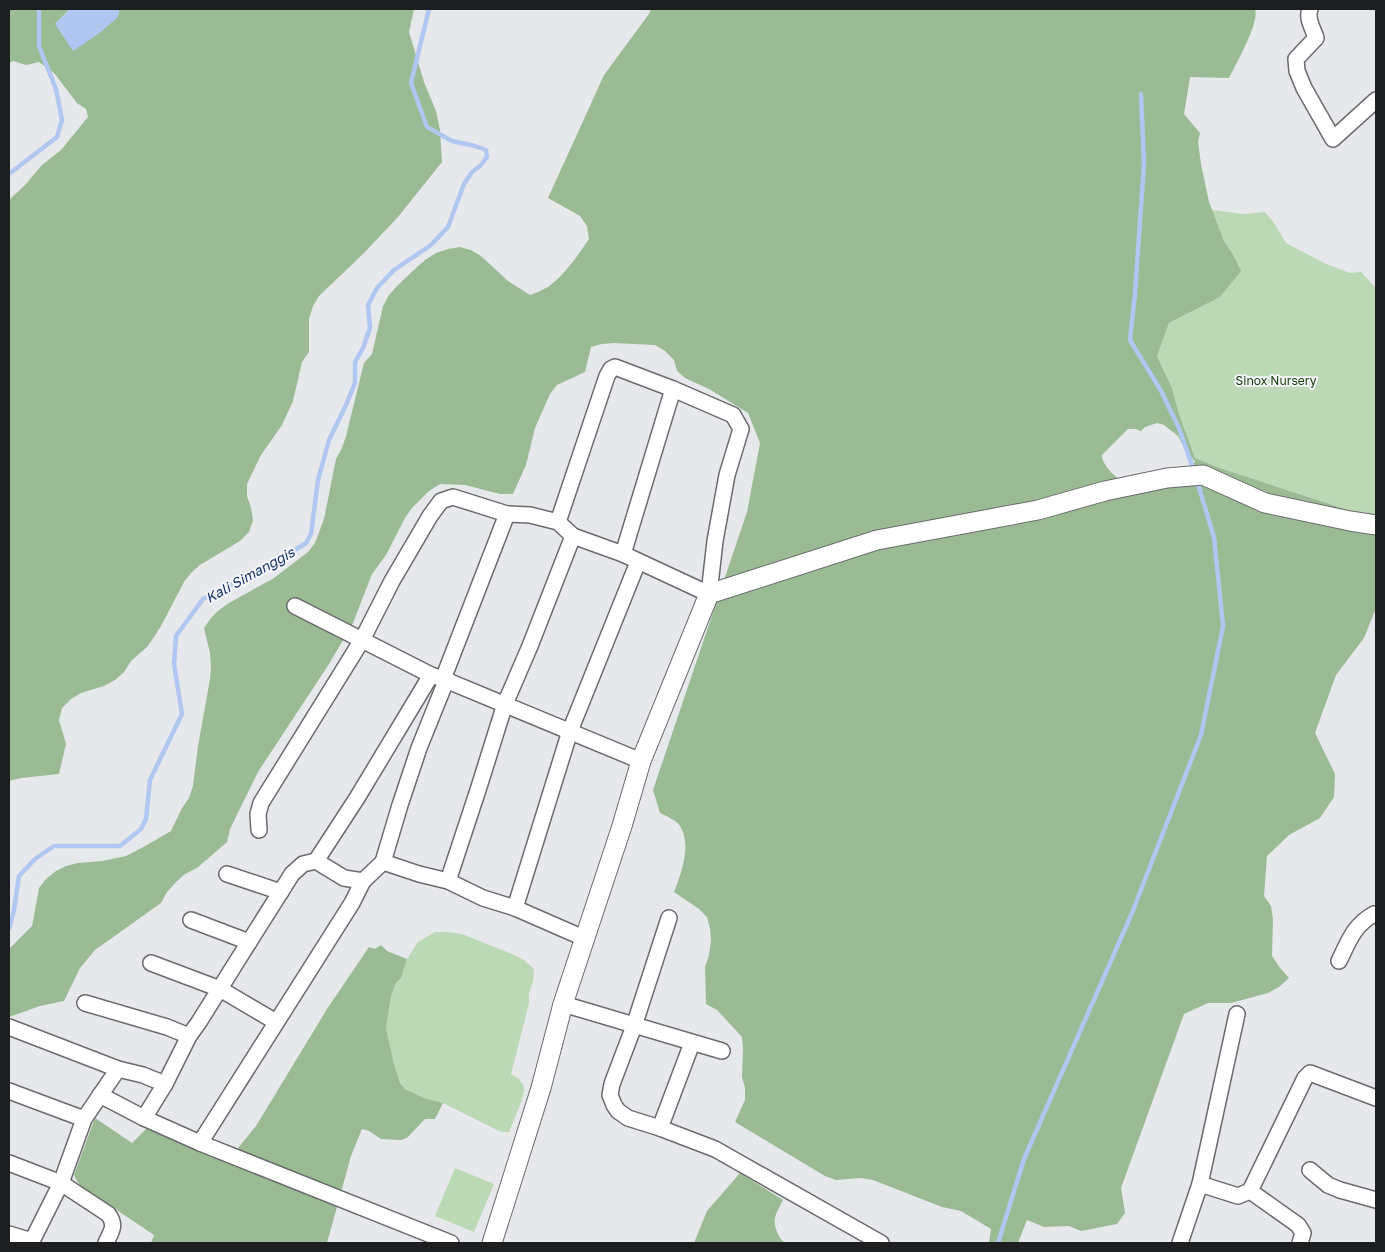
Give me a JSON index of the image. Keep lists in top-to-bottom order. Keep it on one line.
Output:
{"water":["Kali Simanggis"],"parks":["Sinox Nursery"]}
